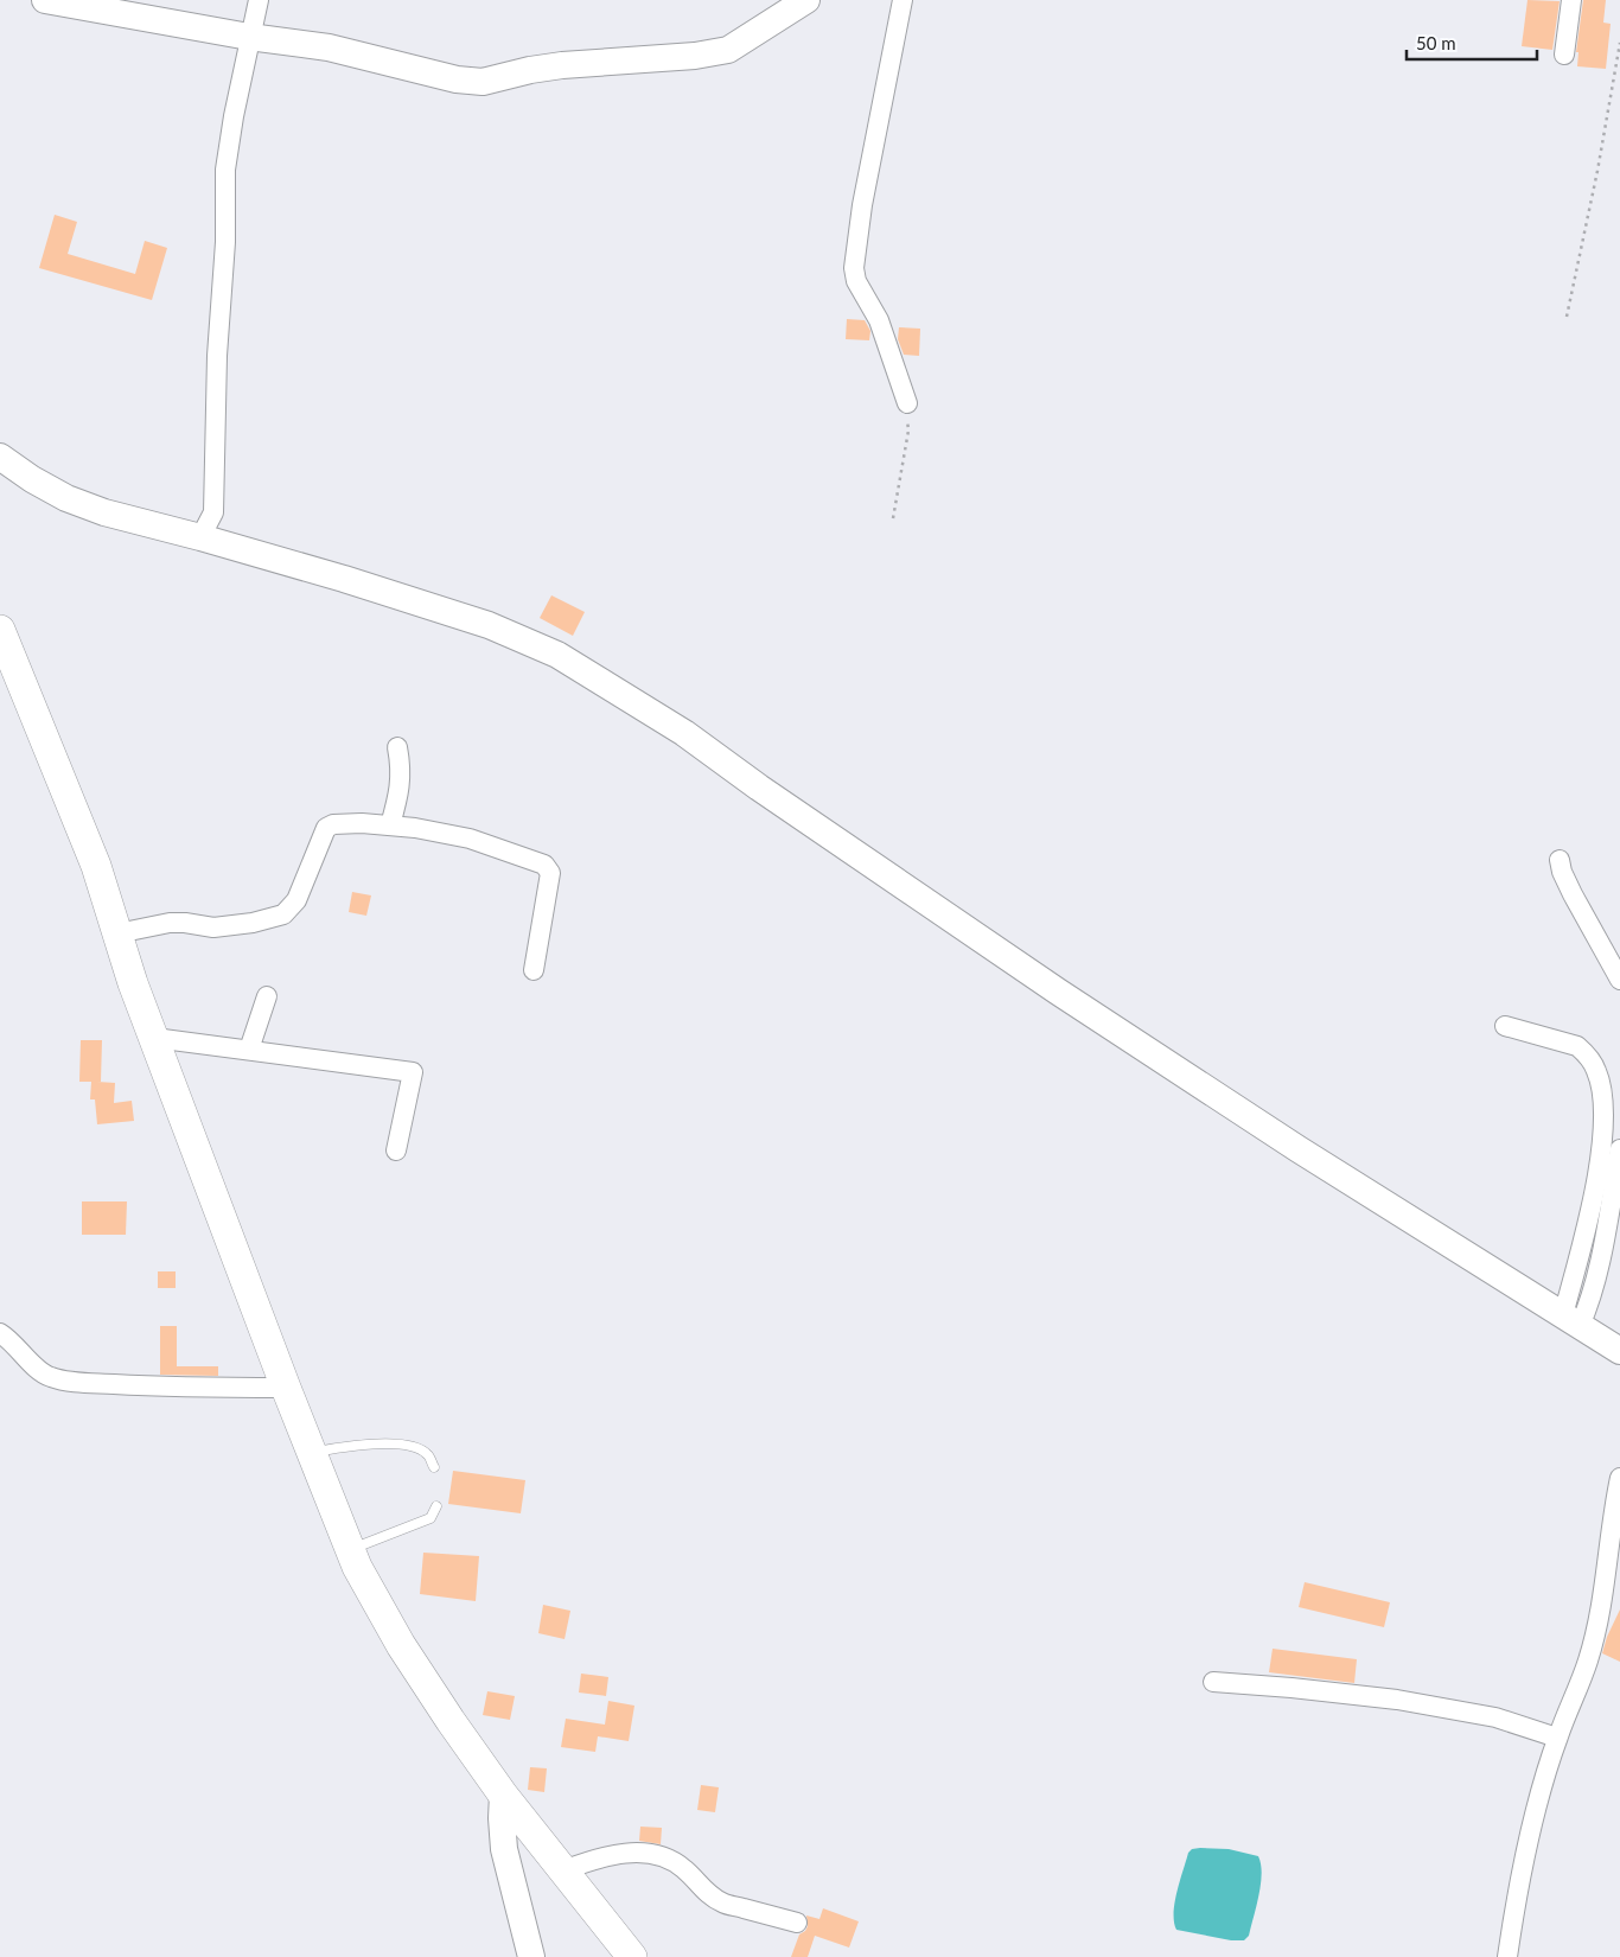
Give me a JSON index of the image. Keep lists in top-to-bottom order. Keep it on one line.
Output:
{"scale_bar":"50 m"}
